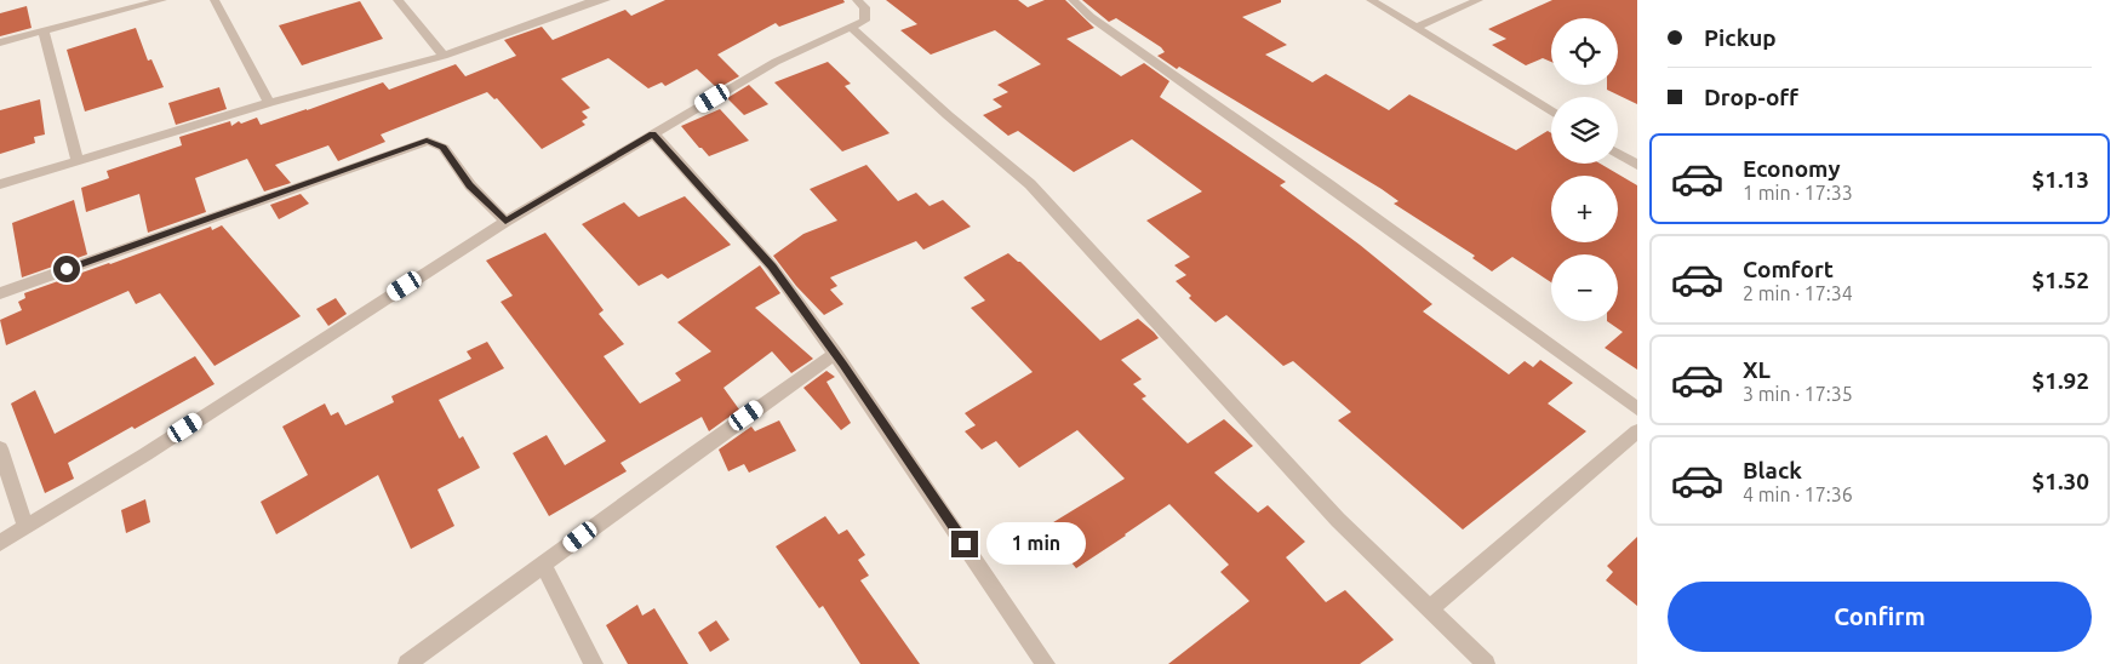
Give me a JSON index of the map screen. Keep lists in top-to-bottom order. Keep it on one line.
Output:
{"page":{"banner":["Pickup","Drop-off"],"map_buttons":["+","−"],"list":[{"name":"Economy","note":"1 min · 17:33","value":"$1.13"},{"name":"Comfort","note":"2 min · 17:34","value":"$1.52"},{"name":"XL","note":"3 min · 17:35","value":"$1.92"},{"name":"Black","note":"4 min · 17:36","value":"$1.30"}],"bubble":"1 min","buttons":"Confirm"}}
